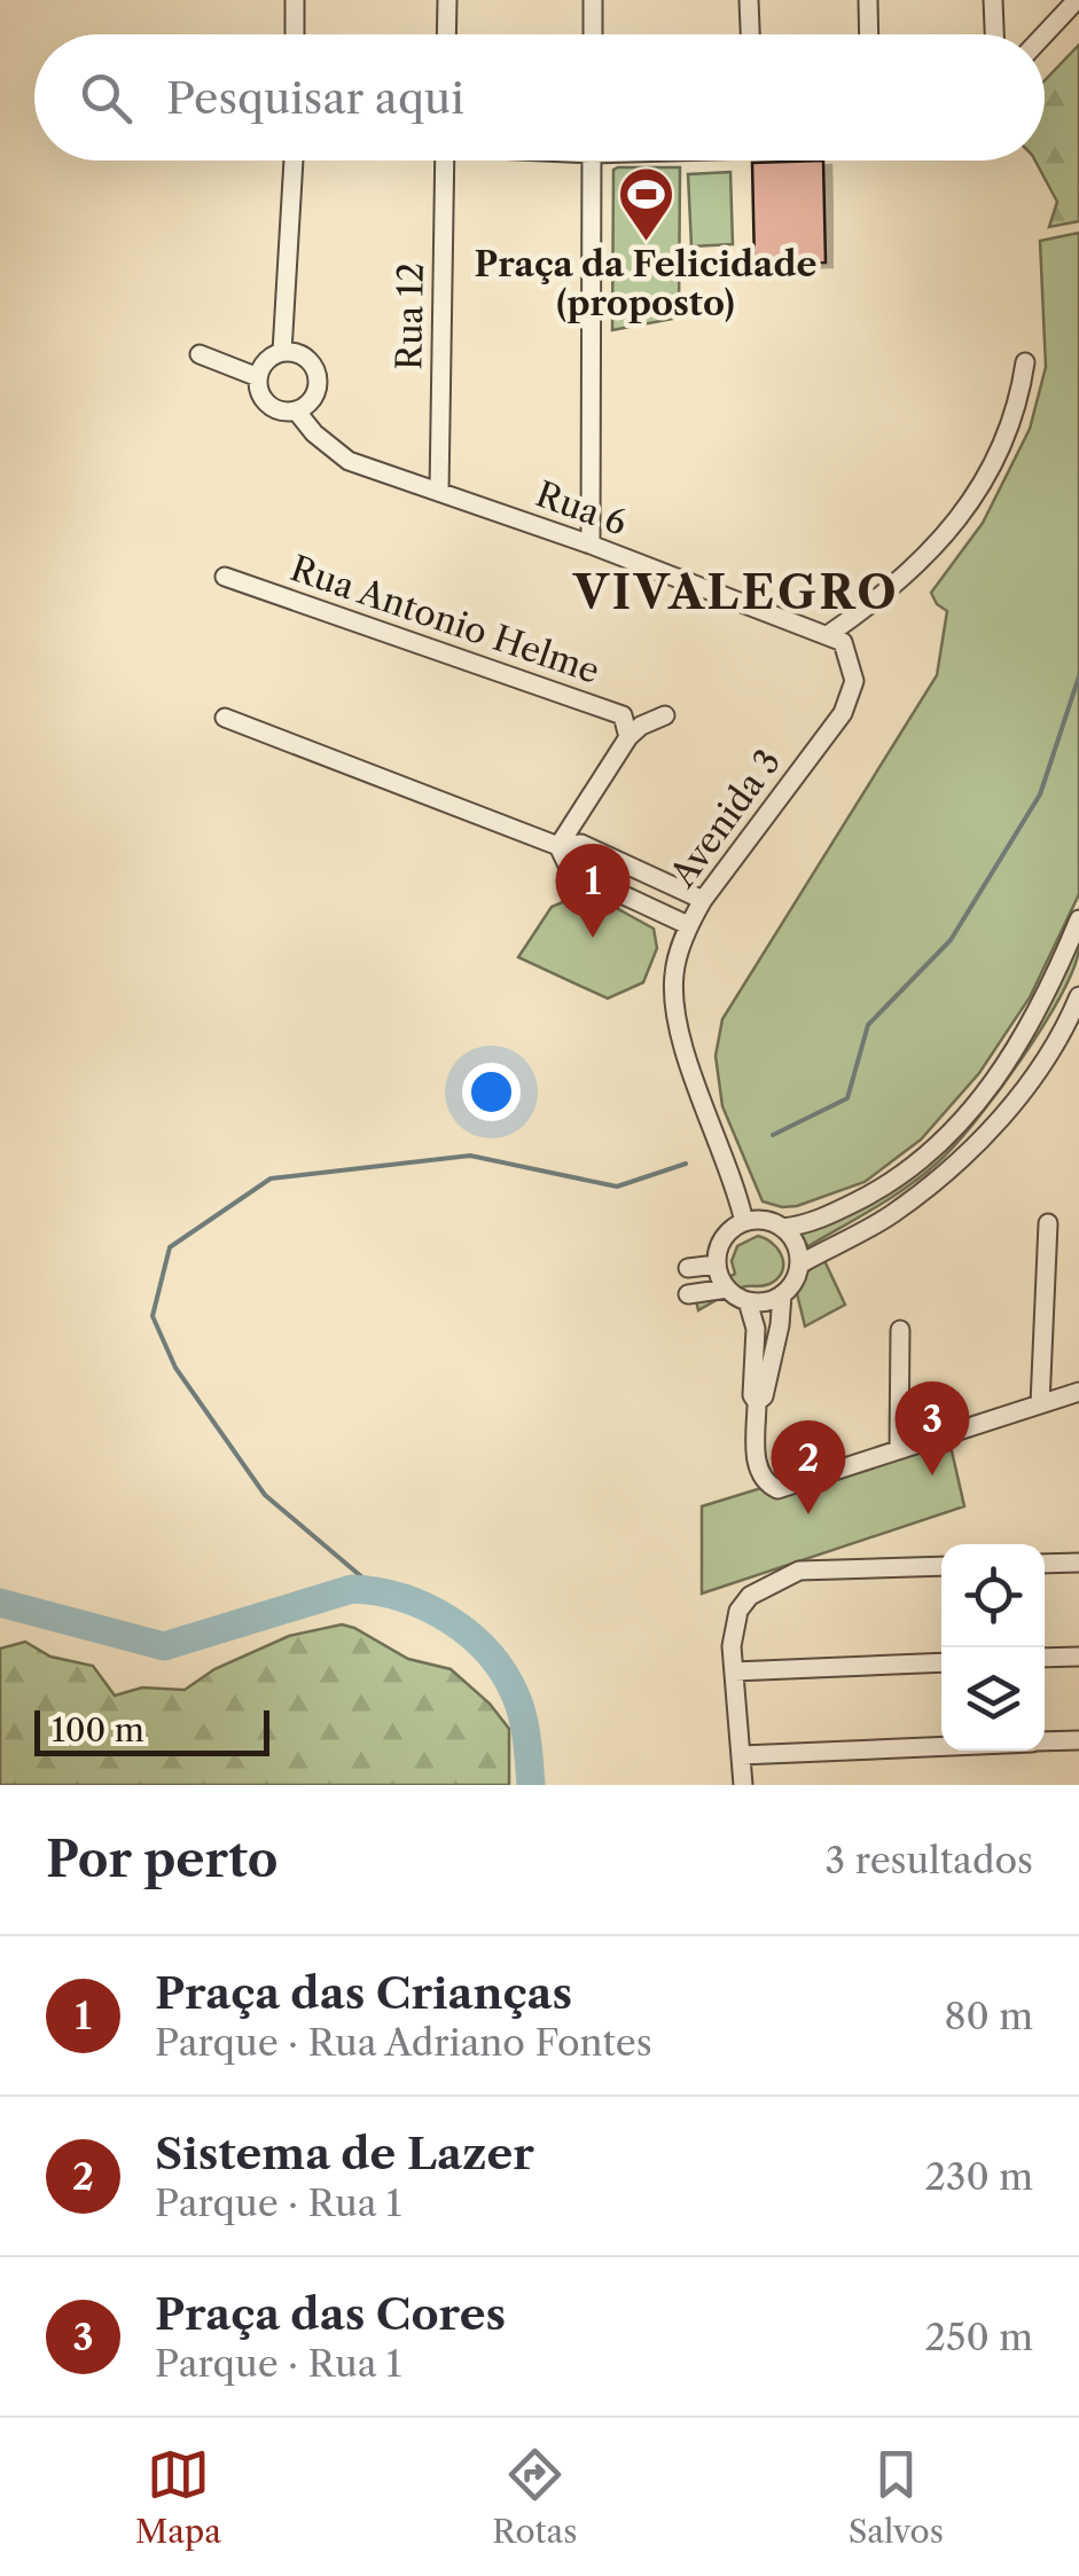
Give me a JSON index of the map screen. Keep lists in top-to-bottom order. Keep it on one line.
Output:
{"streets":{"street":["Rua 12","Rua 6","Rua Antonio Helme","Avenida 3"]},"crossings":[["Rua 12","Rua 6"],["Rua 6","Avenida 3"]],"districts":["VIVALEGRO"],"places":{"sports":["Praça da Felicidade (proposto)"]},"scale_bar":"100 m","page":{"search":"Pesquisar aqui","pins":["1","3","2"],"scale":"100 m","heading":["Por perto","3 resultados"],"list":[{"mark":"1","name":"Praça das Crianças","note":"Parque · Rua Adriano Fontes","value":"80 m"},{"mark":"2","name":"Sistema de Lazer","note":"Parque · Rua 1","value":"230 m"},{"mark":"3","name":"Praça das Cores","note":"Parque · Rua 1","value":"250 m"}],"nav":["Mapa","Rotas","Salvos"]}}
